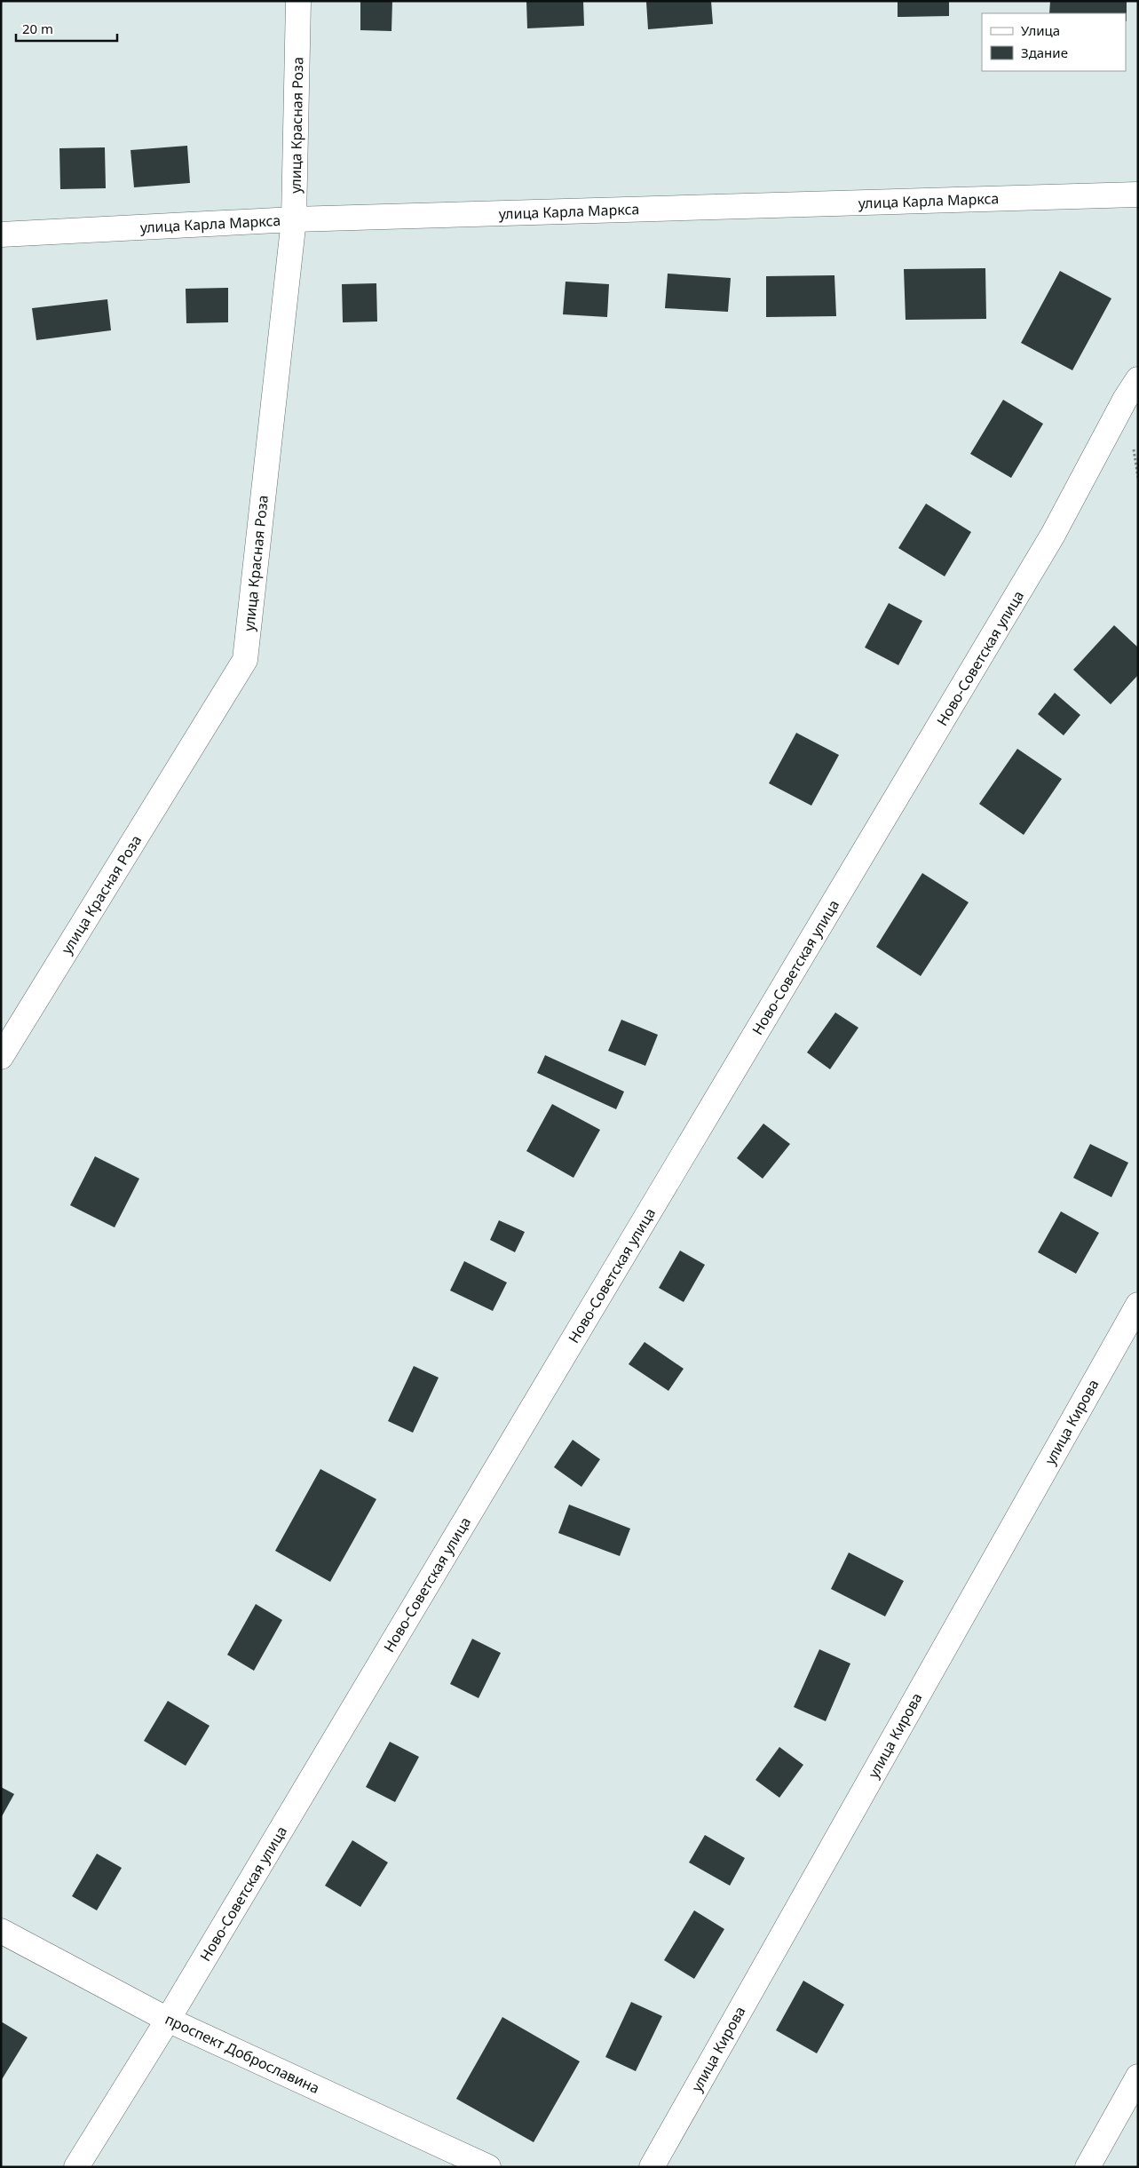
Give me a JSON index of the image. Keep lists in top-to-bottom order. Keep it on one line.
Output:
{"streets":{"street":["улица Красная Роза","улица Карла Маркса","Ново-Советская улица","улица Кирова","проспект Доброславина"]},"crossings":[["улица Красная Роза","улица Карла Маркса"],["Ново-Советская улица","проспект Доброславина"]],"legend":["Улица","Здание"],"scale_bar":"20 m"}
